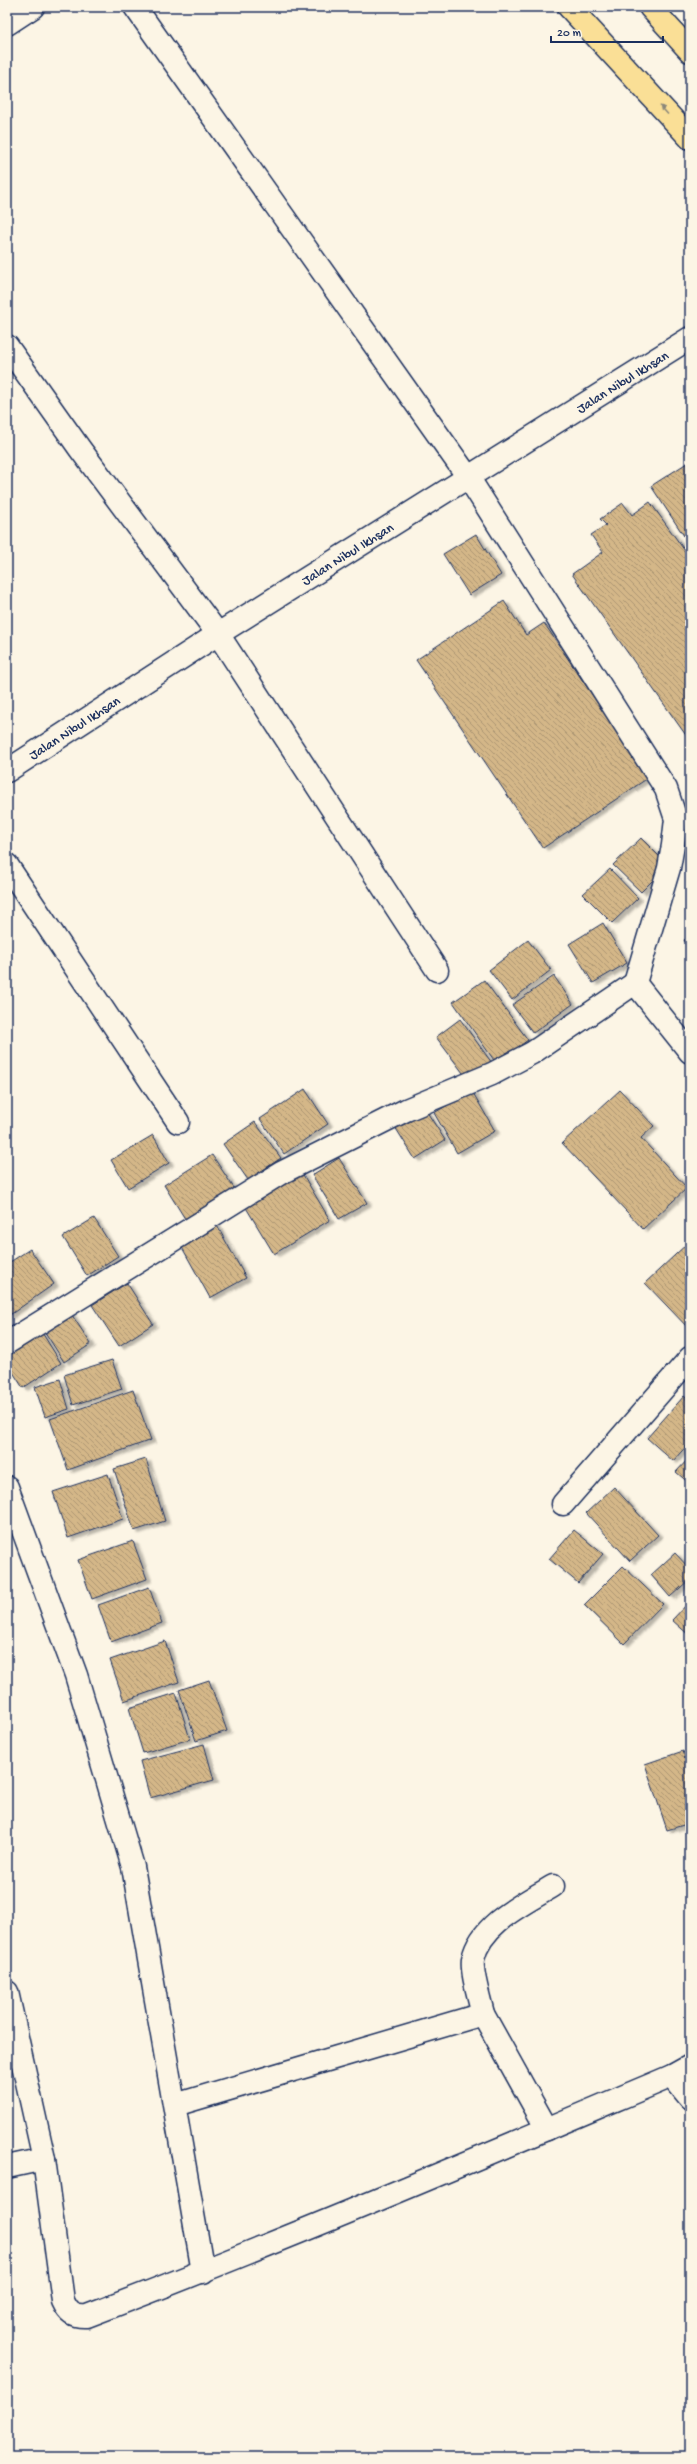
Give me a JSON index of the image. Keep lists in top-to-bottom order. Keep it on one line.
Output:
{"streets":{"street":["Jalan Nibul Ikhsan"]},"scale_bar":"20 m"}
